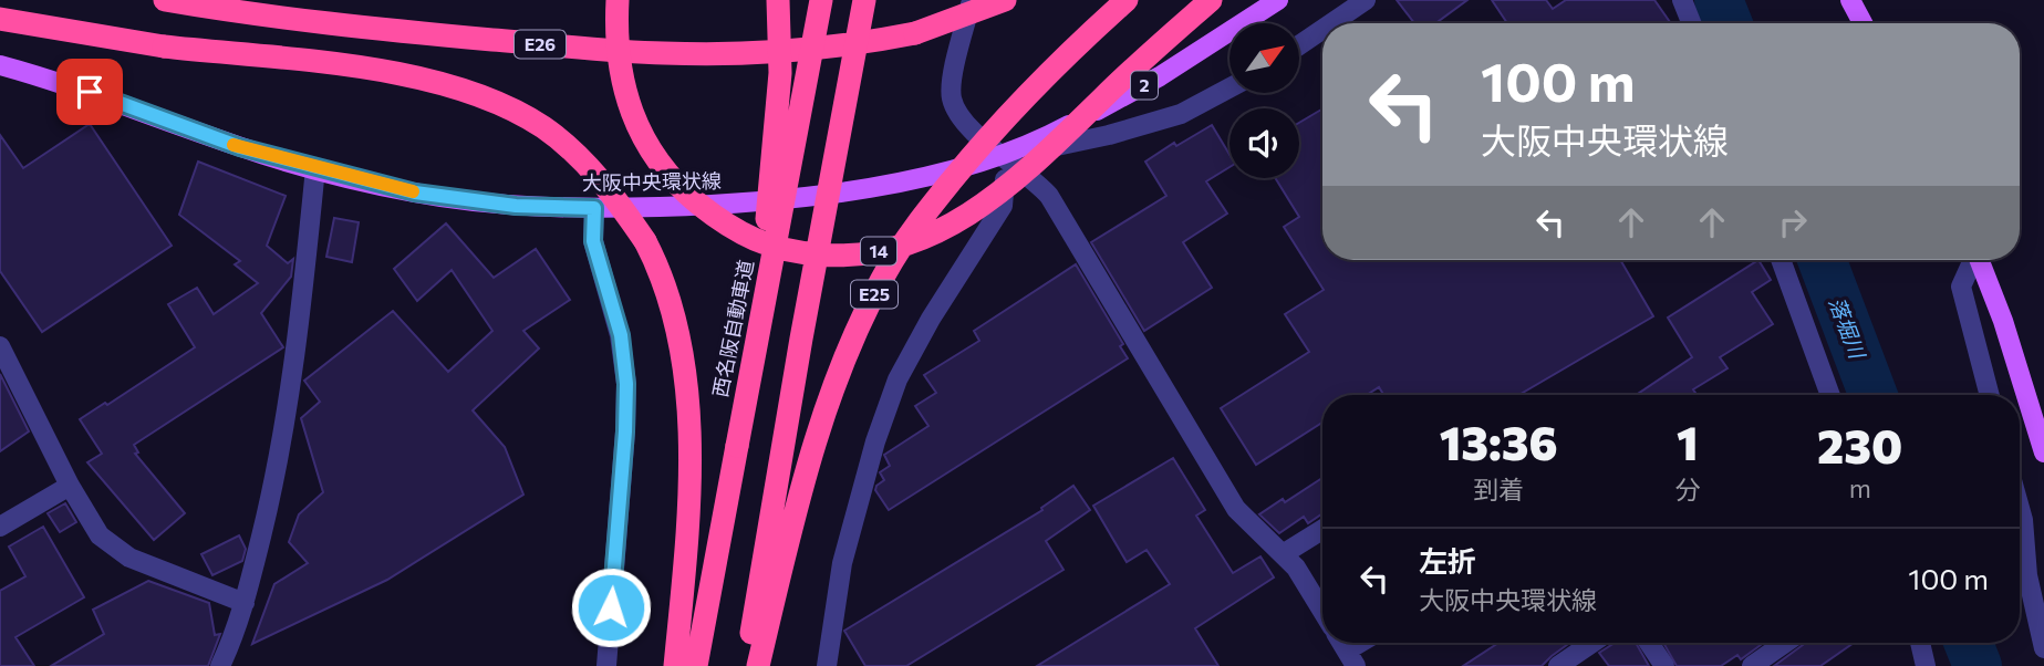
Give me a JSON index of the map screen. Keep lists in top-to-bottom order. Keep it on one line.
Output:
{"streets":{"highway":["E26","14","E25","西名阪自動車道"],"main road":["2","大阪中央環状線"]},"water":["落堀川"],"north":"top right","page":{"turn":["100 m","大阪中央環状線"],"eta":["13:36","到着","1","分","230","m"],"list":[{"name":"左折","note":"大阪中央環状線","value":"100 m"}]}}
